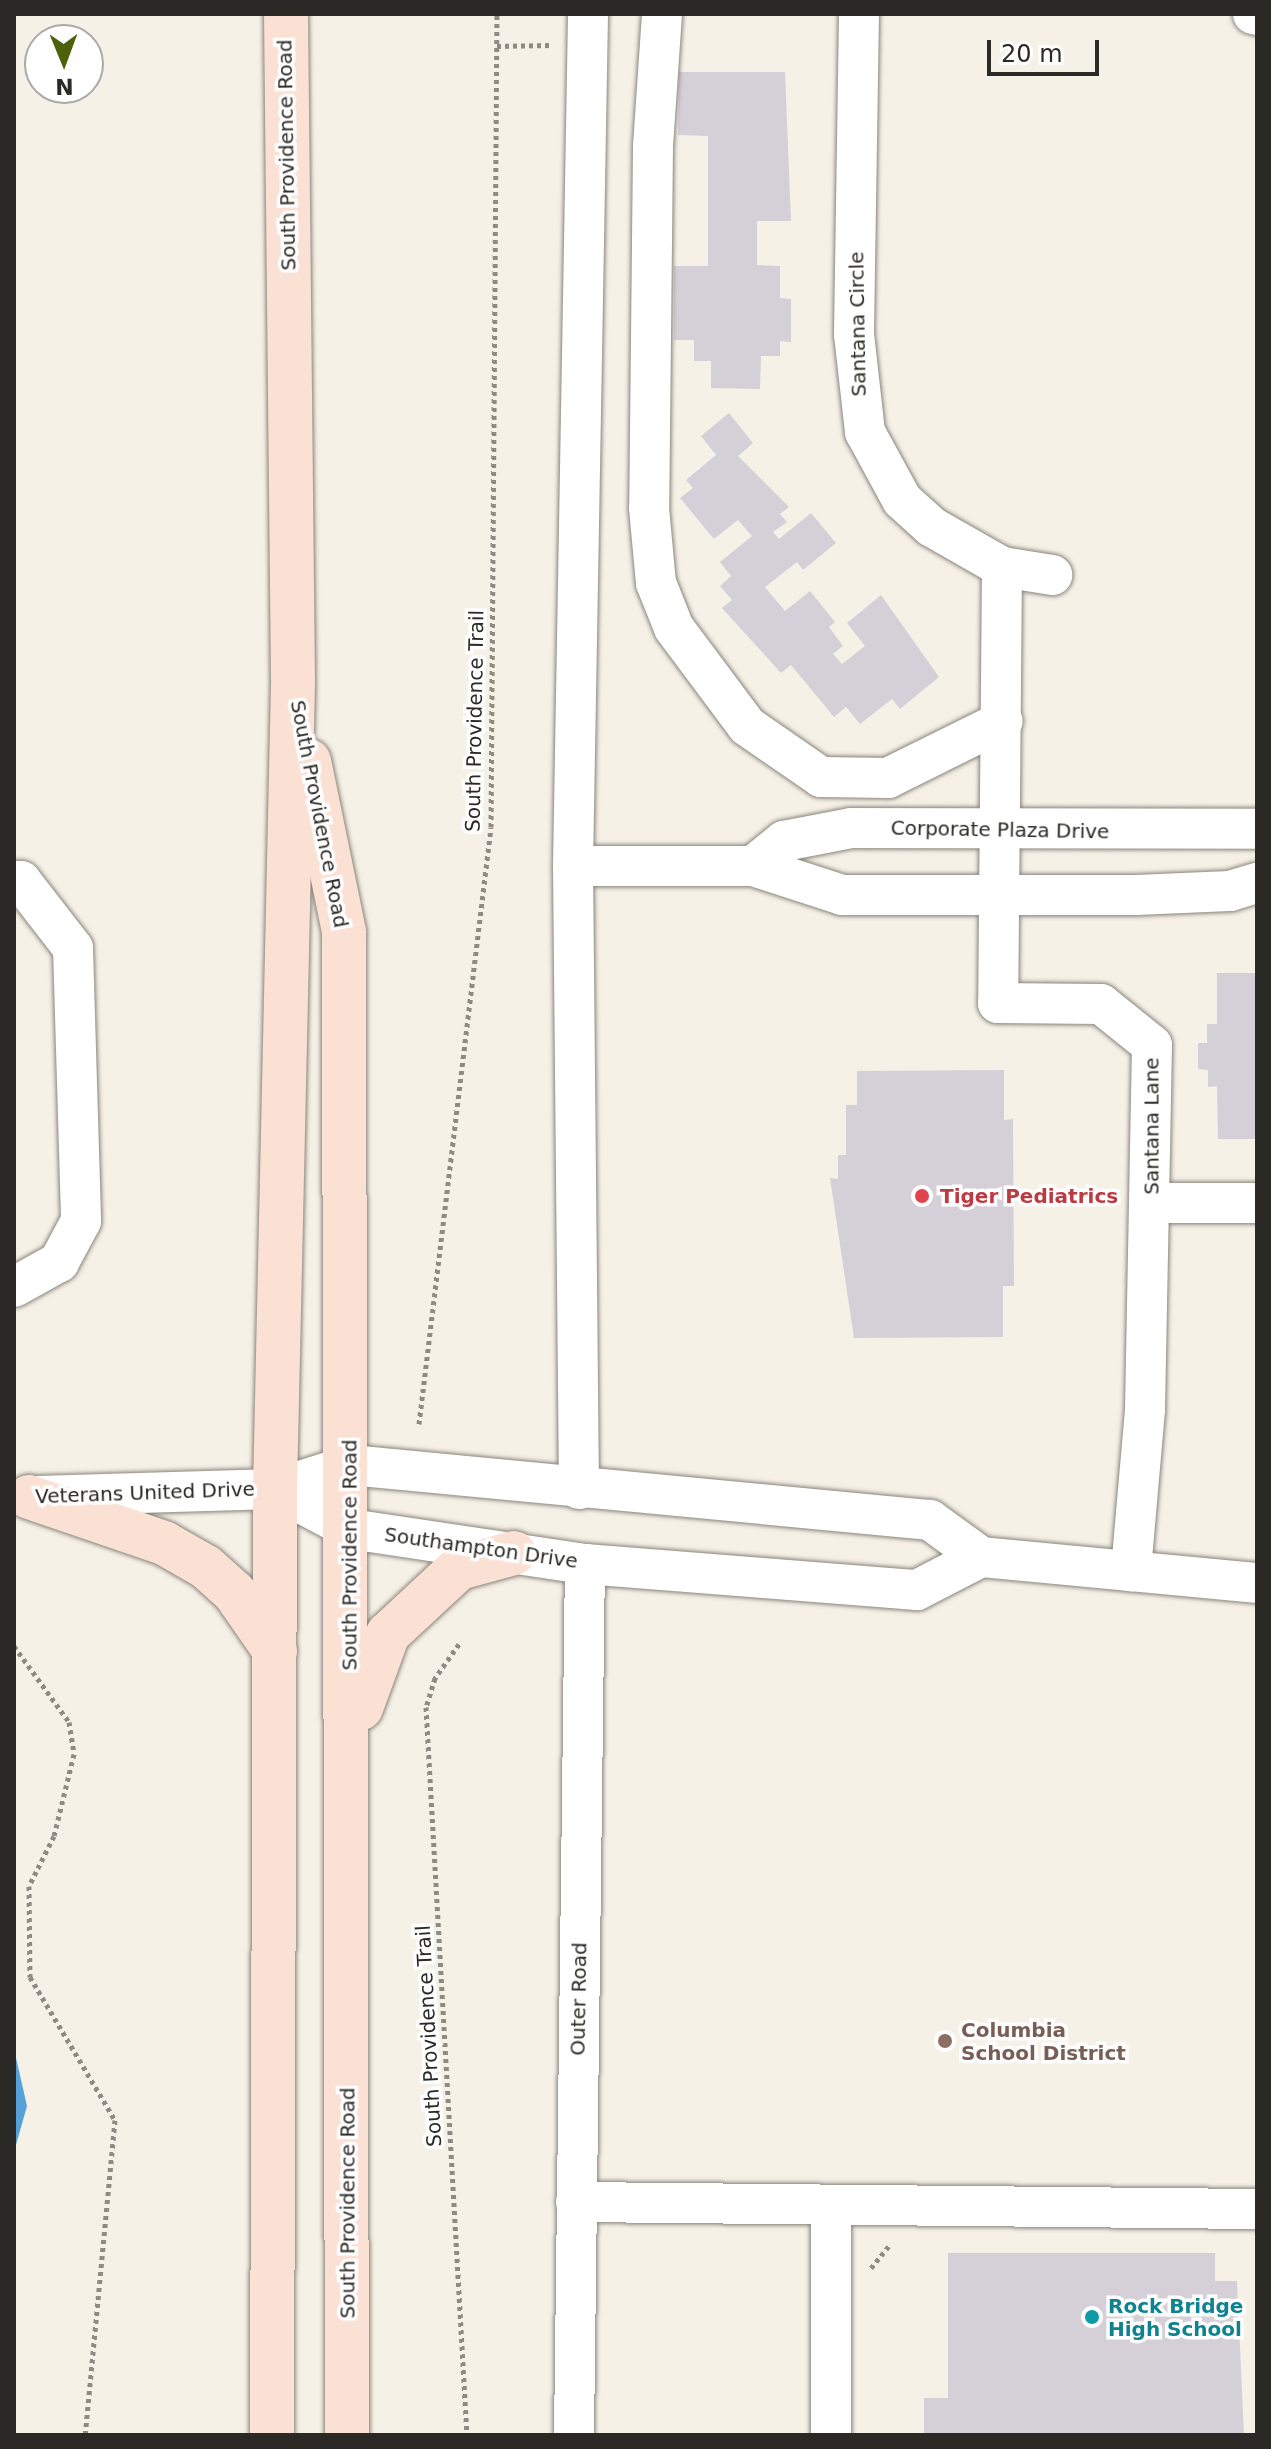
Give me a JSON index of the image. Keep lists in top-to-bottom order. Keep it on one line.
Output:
{"streets":{"main road":["South Providence Road"],"street":["Santana Circle","Corporate Plaza Drive","Santana Lane","Veterans United Drive","Southampton Drive","Outer Road"],"path":["South Providence Trail"]},"crossings":[["South Providence Road","Veterans United Drive"],["South Providence Road","Southampton Drive"],["Santana Circle","Santana Lane"],["Corporate Plaza Drive","Santana Lane"],["Veterans United Drive","Southampton Drive"],["Southampton Drive","Outer Road"]],"places":["Tiger Pediatrics","Columbia School District","Rock Bridge High School"],"scale_bar":"20 m","north":"bottom"}
